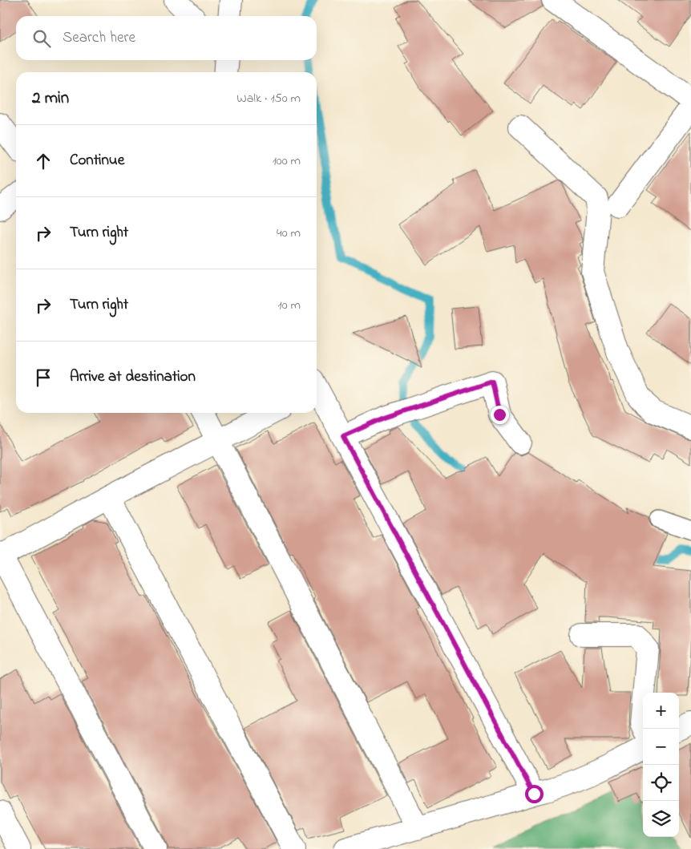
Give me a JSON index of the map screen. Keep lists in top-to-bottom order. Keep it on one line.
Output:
{"page":{"search":"Search here","heading":["2 min","Walk · 150 m"],"list":[["Continue","100 m"],["Turn right","40 m"],["Turn right","10 m"],"Arrive at destination"],"map_buttons":["+","−"]}}
